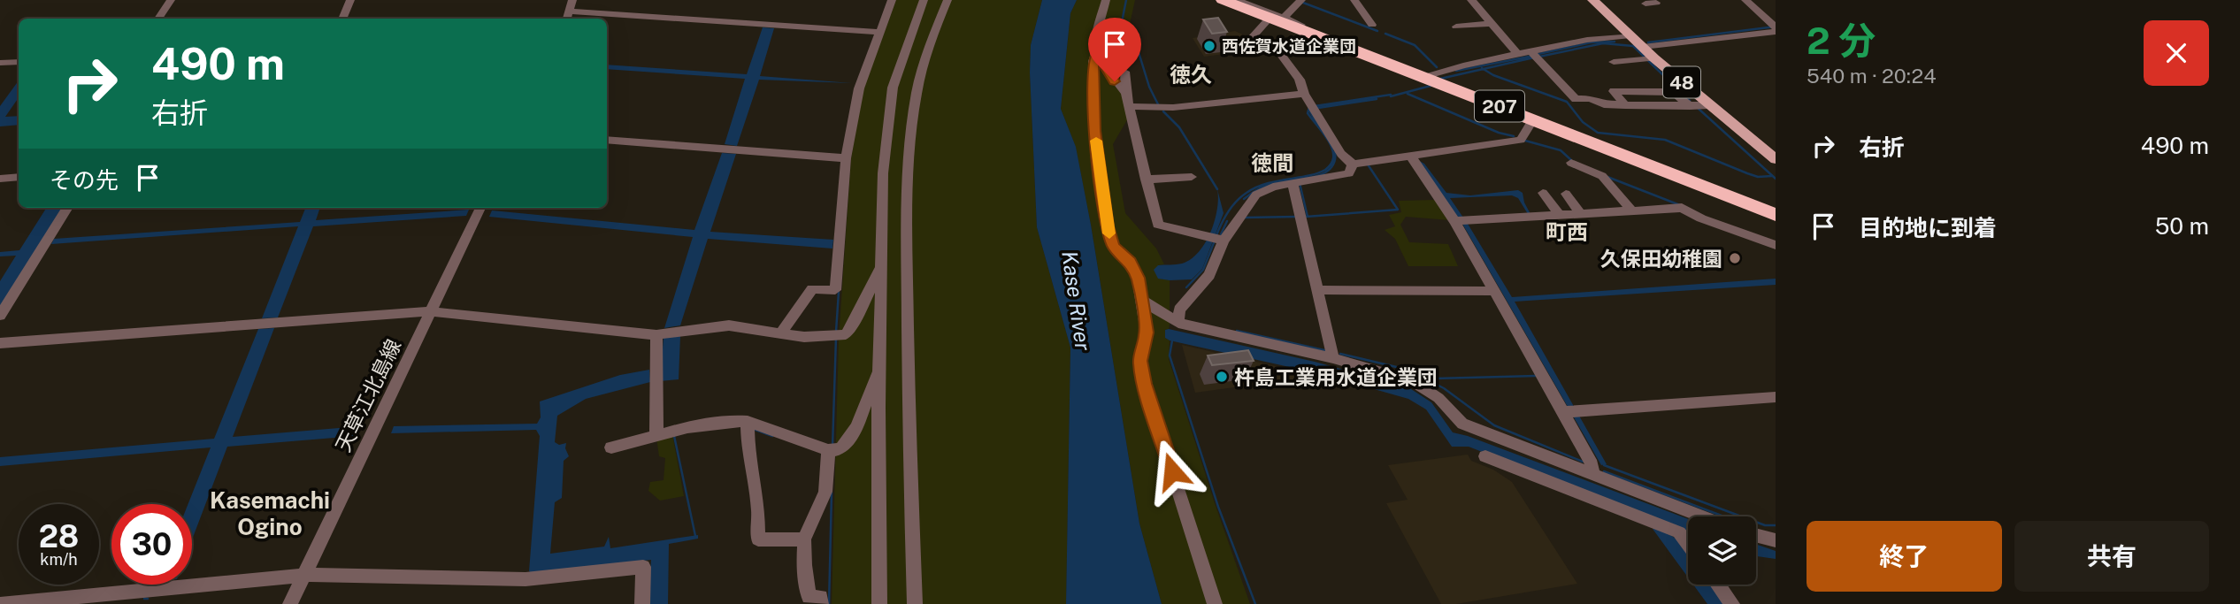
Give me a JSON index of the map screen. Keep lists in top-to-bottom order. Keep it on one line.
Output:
{"streets":{"highway":["207"],"main road":["48"],"street":["天草江北島線"]},"districts":["徳久","徳間","町西","Kasemachi Ogino"],"water":["Kase River"],"places":["西佐賀水道企業団","久保田幼稚園","杵島工業用水道企業団"],"page":{"heading":["2 分","540 m · 20:24"],"turn":["490 m","右折"],"list":[{"name":"右折","value":"490 m"},{"name":"目的地に到着","value":"50 m"}],"then":"その先","speed":"28 km/h","limit":"30","buttons":["終了","共有"]}}
